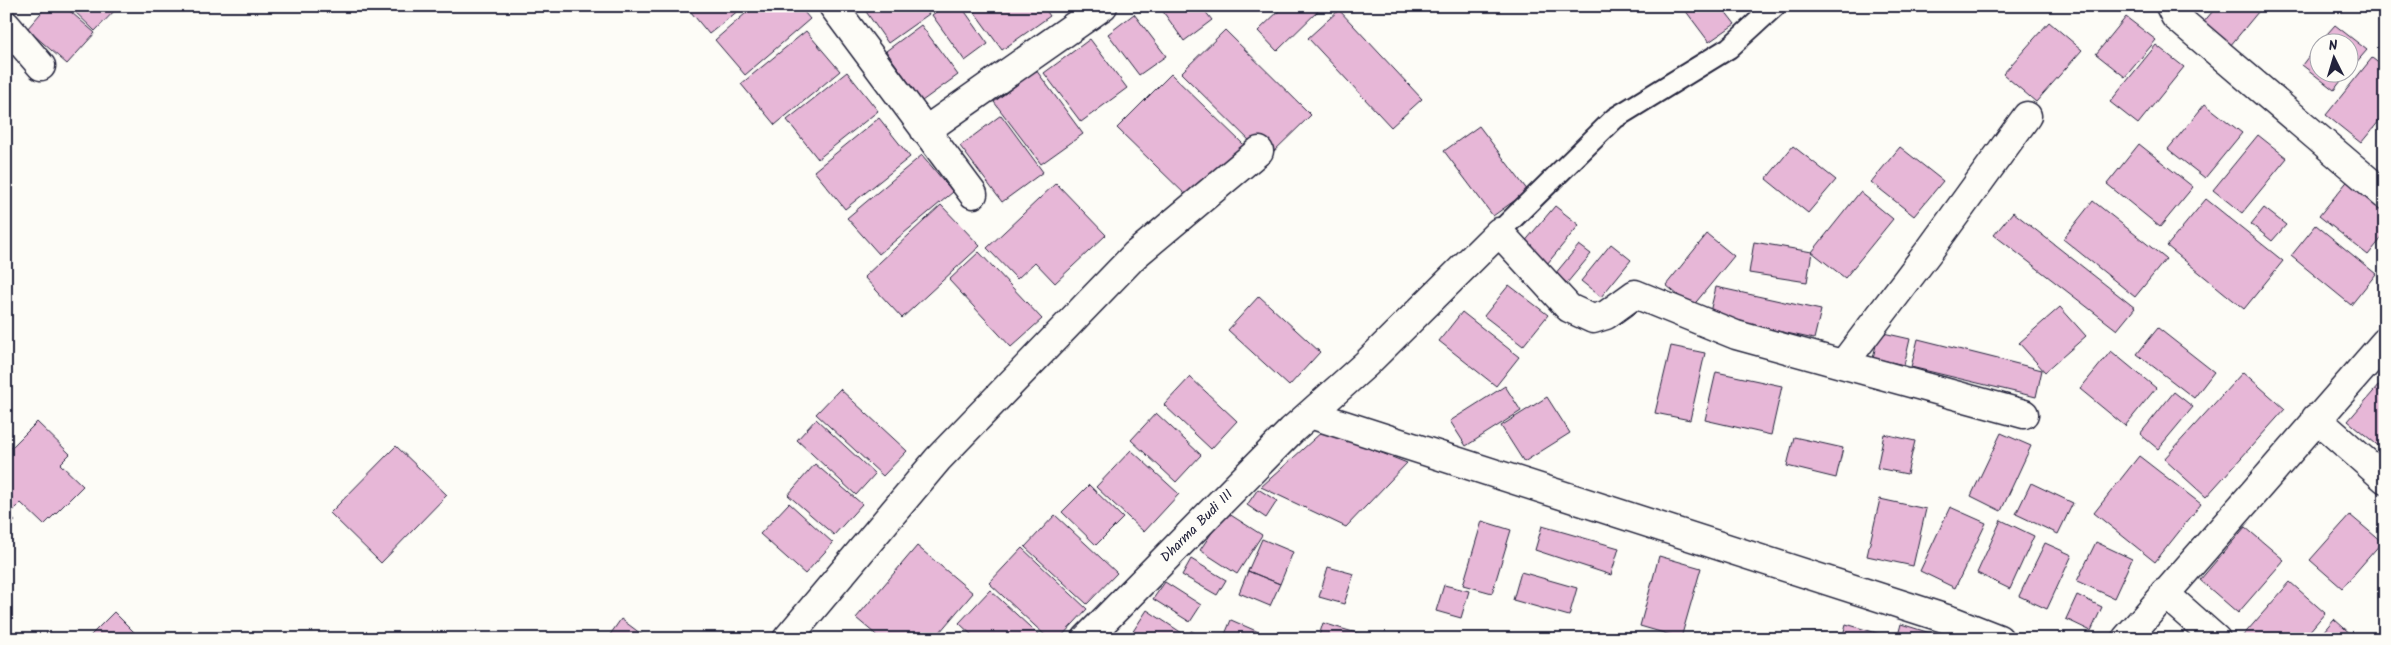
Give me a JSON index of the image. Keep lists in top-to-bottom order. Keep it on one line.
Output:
{"streets":{"street":["Dharma Budi III"]},"north":"top"}
